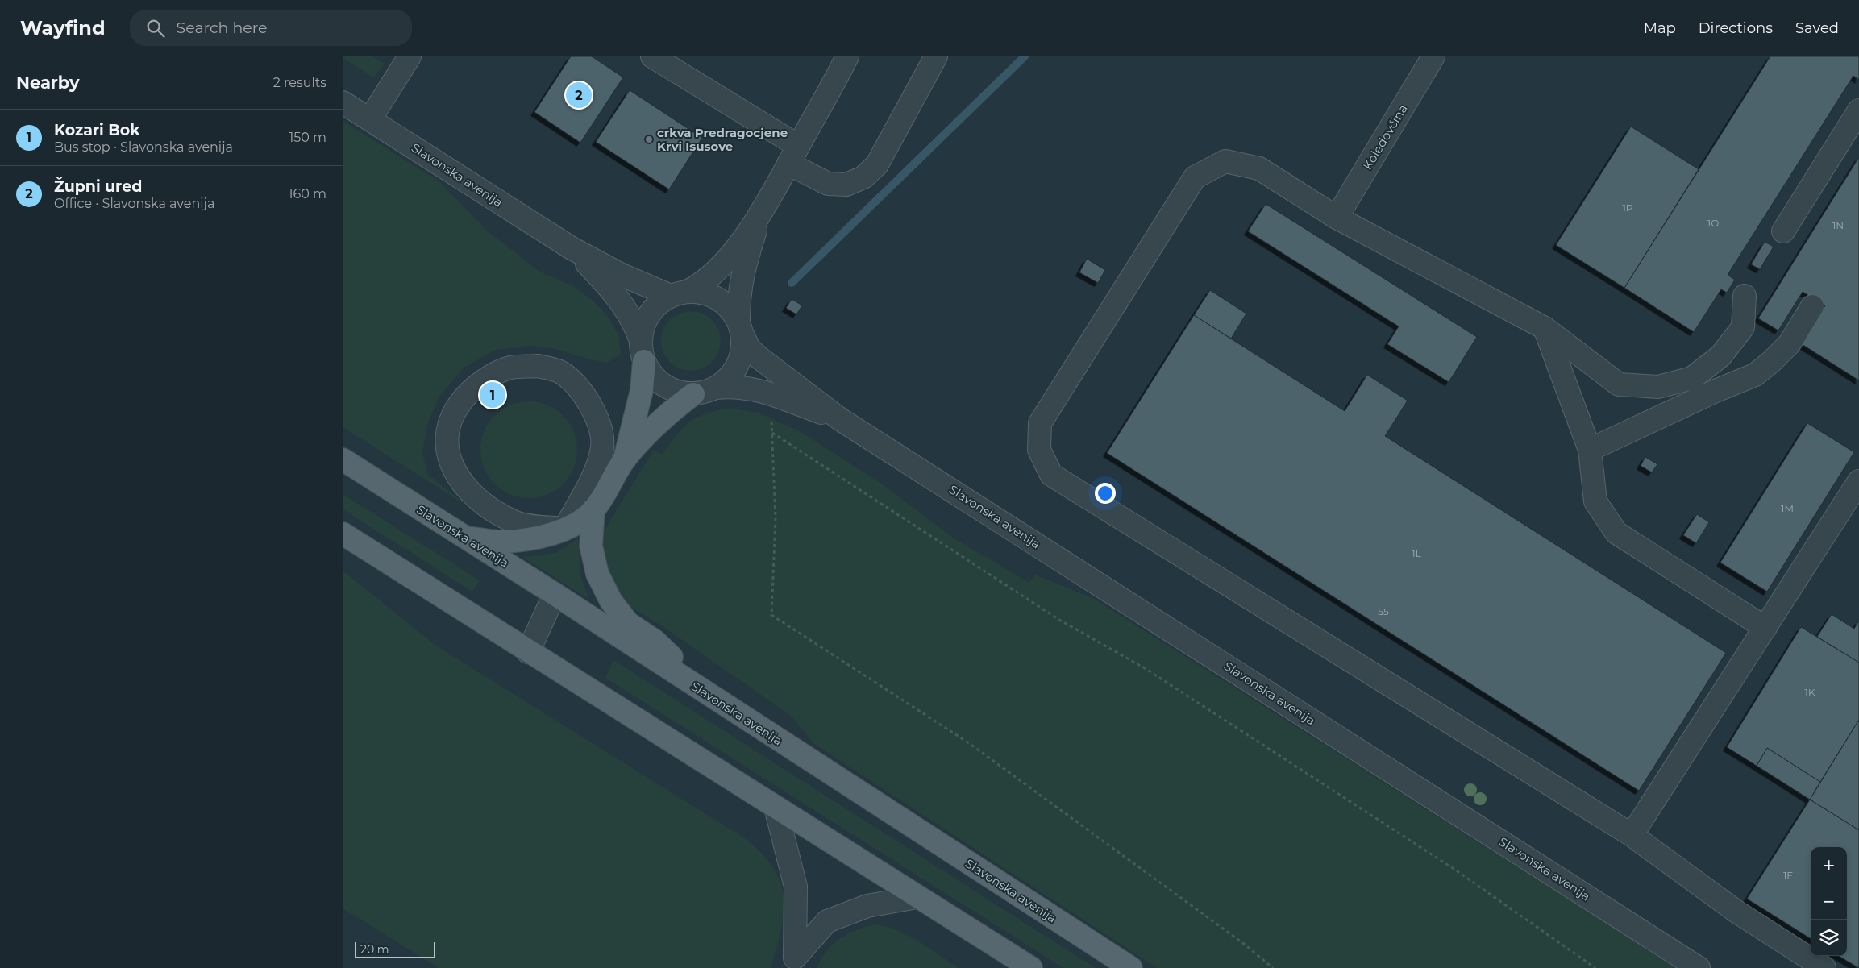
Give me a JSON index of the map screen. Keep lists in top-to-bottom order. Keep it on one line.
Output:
{"streets":{"main road":["Slavonska avenija"],"street":["Koledovčina"]},"places":["crkva Predragocjene Krvi Isusove"],"house_numbers":["1P","1O","1N","1M","1L","55","1K","1F"],"scale_bar":"20 m","page":{"header":"Wayfind","search":"Search here","nav":["Map","Directions","Saved"],"heading":["Nearby","2 results"],"pins":["2","1"],"list":[{"mark":"1","name":"Kozari Bok","note":"Bus stop · Slavonska avenija","value":"150 m"},{"mark":"2","name":"Župni ured","note":"Office · Slavonska avenija","value":"160 m"}],"map_buttons":["+","−"],"scale":"20 m"}}
